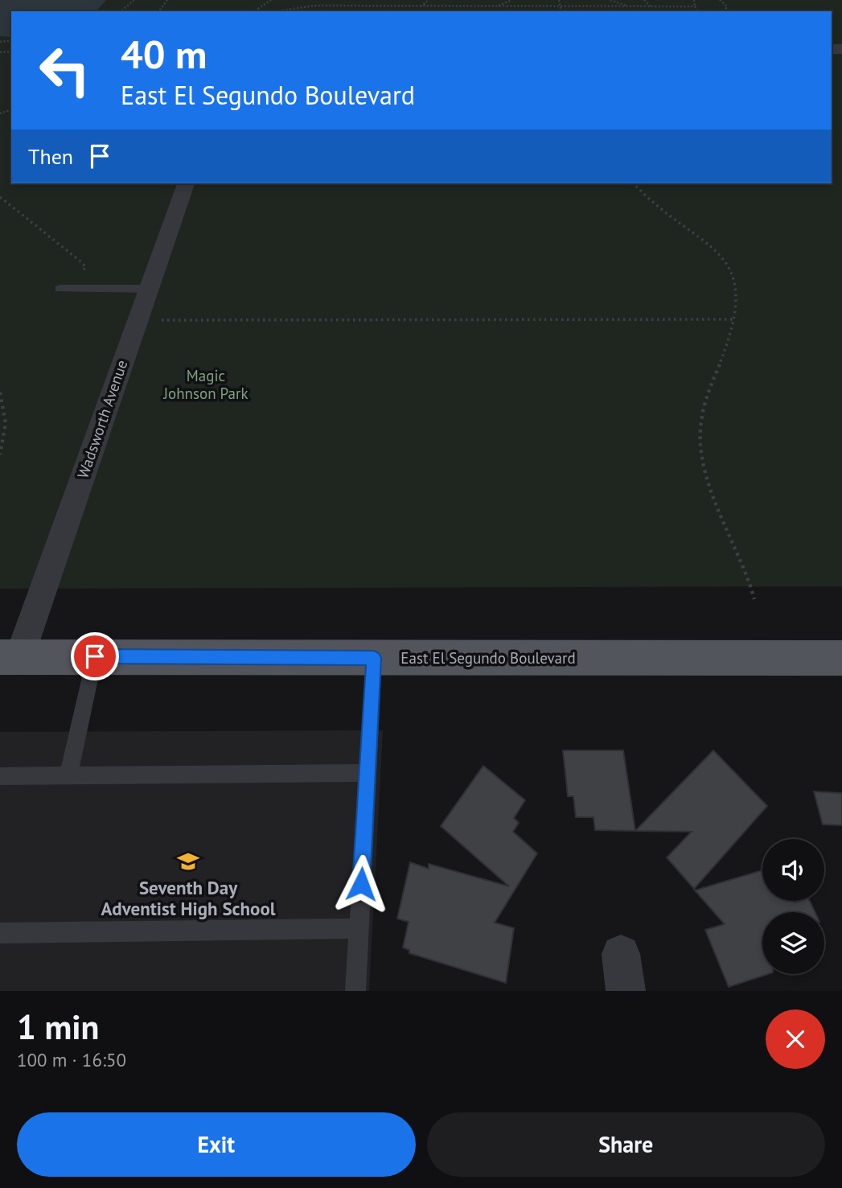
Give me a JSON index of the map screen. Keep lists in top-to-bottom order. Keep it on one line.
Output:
{"streets":{"main road":["East El Segundo Boulevard"],"street":["Wadsworth Avenue"]},"crossings":[["Wadsworth Avenue","East El Segundo Boulevard"]],"parks":["Magic Johnson Park"],"places":{"school or university":["Seventh Day Adventist High School"]},"page":{"turn":["40 m","East El Segundo Boulevard"],"then":"Then","heading":["1 min","100 m · 16:50"],"buttons":["Exit","Share"]}}
